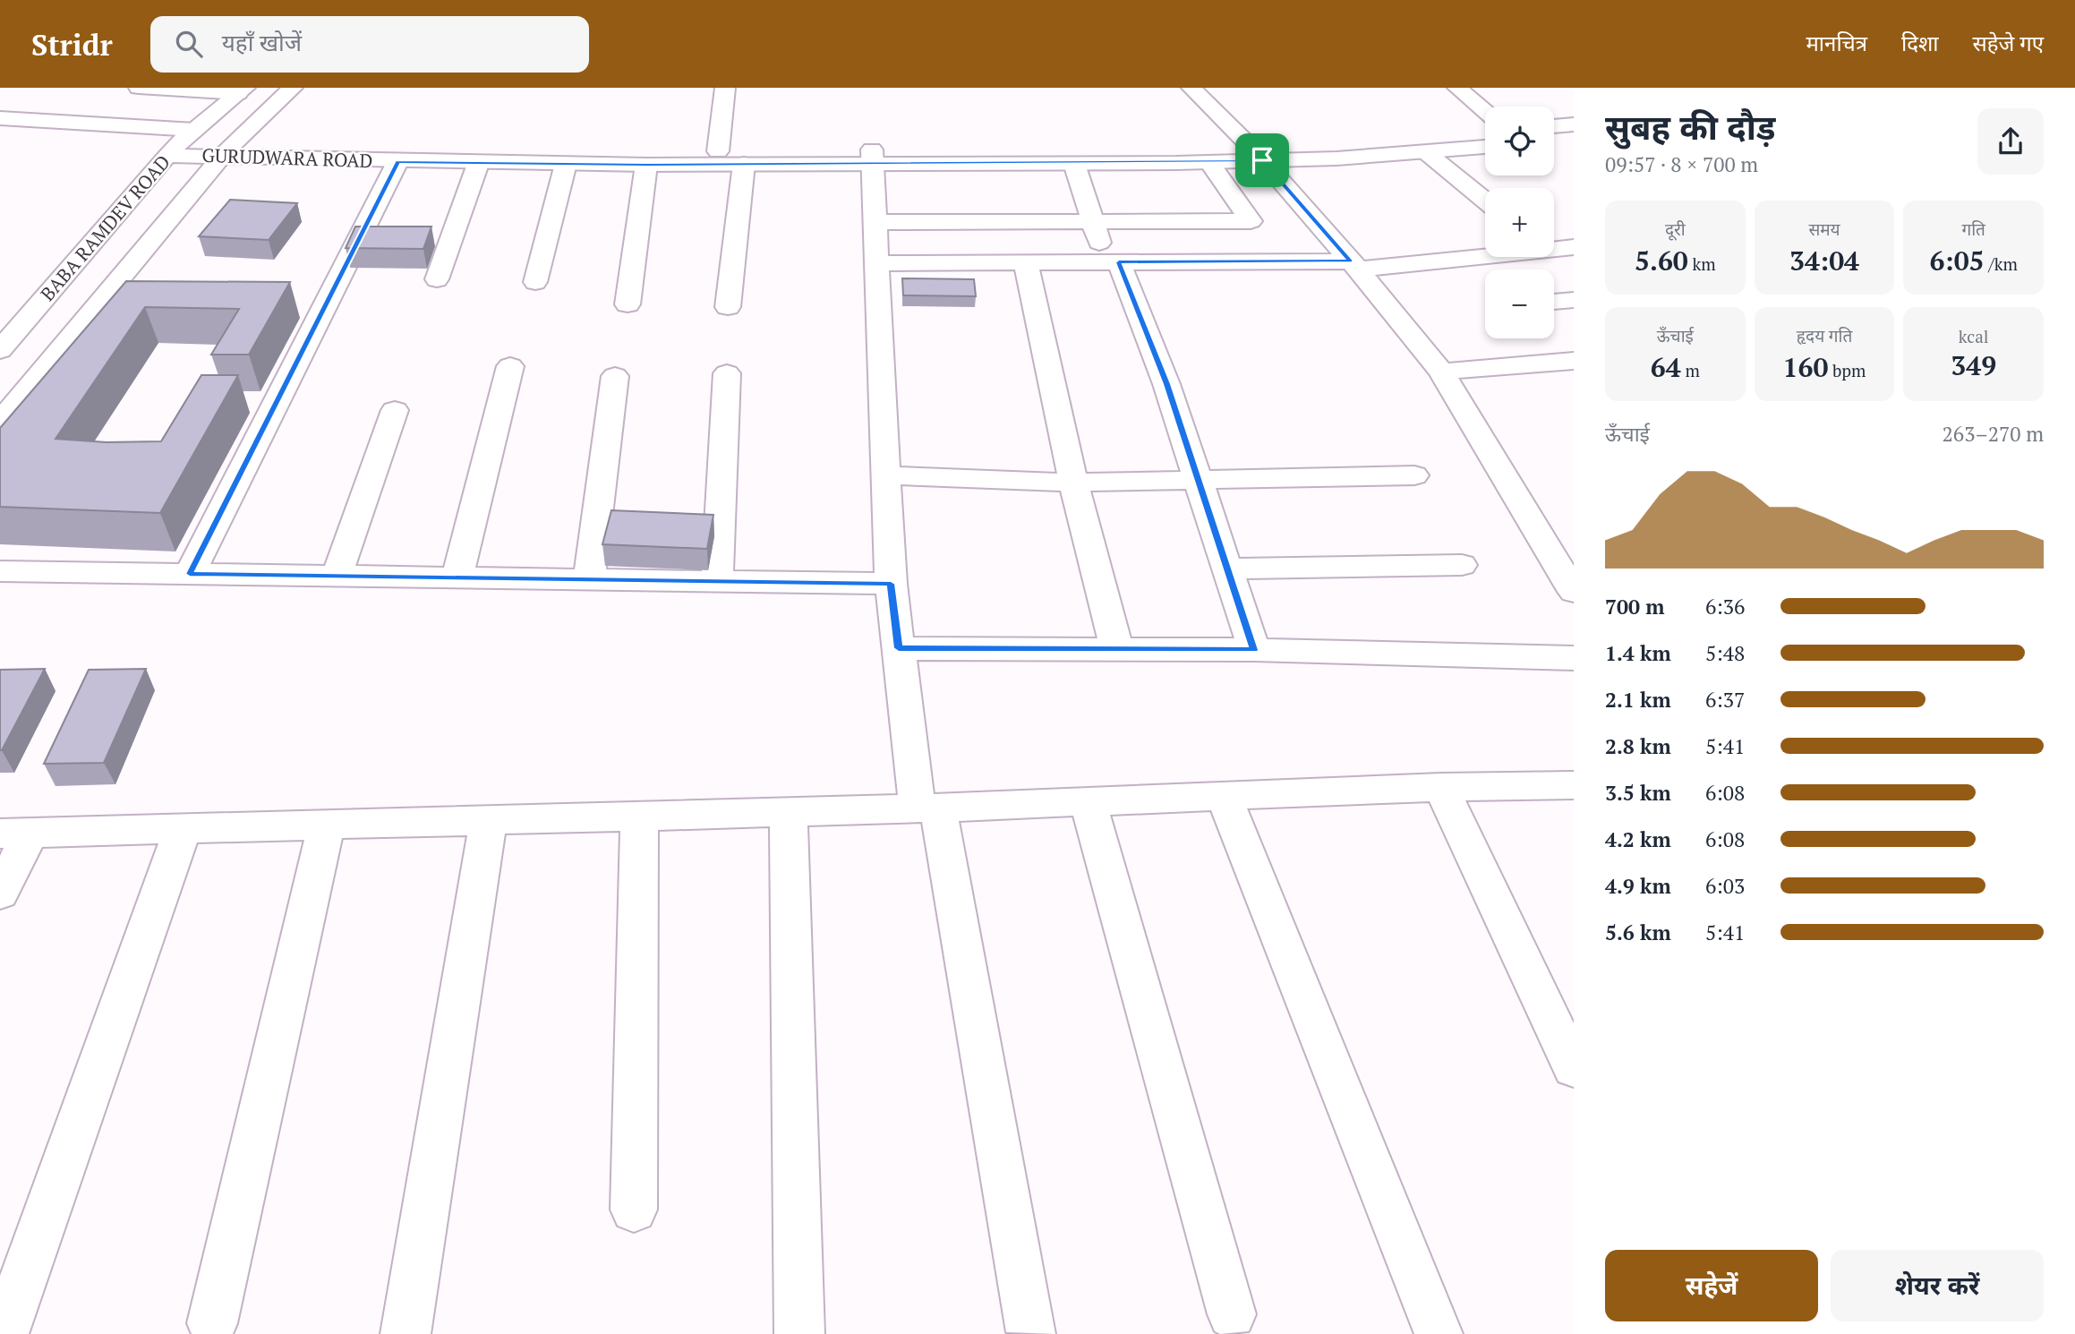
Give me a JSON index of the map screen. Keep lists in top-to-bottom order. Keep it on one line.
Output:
{"streets":{"street":["GURUDWARA ROAD","BABA RAMDEV ROAD"]},"crossings":[["GURUDWARA ROAD","BABA RAMDEV ROAD"]],"page":{"header":"Stridr","search":"यहाँ खोजें","nav":["मानचित्र","दिशा","सहेजे गए"],"heading":["सुबह की दौड़","09:57 · 8 × 700 m"],"map_buttons":["+","−"],"stats":[["दूरी","5.60 km"],["समय","34:04"],["गति","6:05 /km"],["ऊँचाई","64 m"],["हृदय गति","160 bpm"],["kcal","349"]],"chart":["ऊँचाई","263–270 m"],"list":[{"name":"700 m","note":"6:36"},{"name":"1.4 km","note":"5:48"},{"name":"2.1 km","note":"6:37"},{"name":"2.8 km","note":"5:41"},{"name":"3.5 km","note":"6:08"},{"name":"4.2 km","note":"6:08"},{"name":"4.9 km","note":"6:03"},{"name":"5.6 km","note":"5:41"}],"buttons":["सहेजें","शेयर करें"]}}
